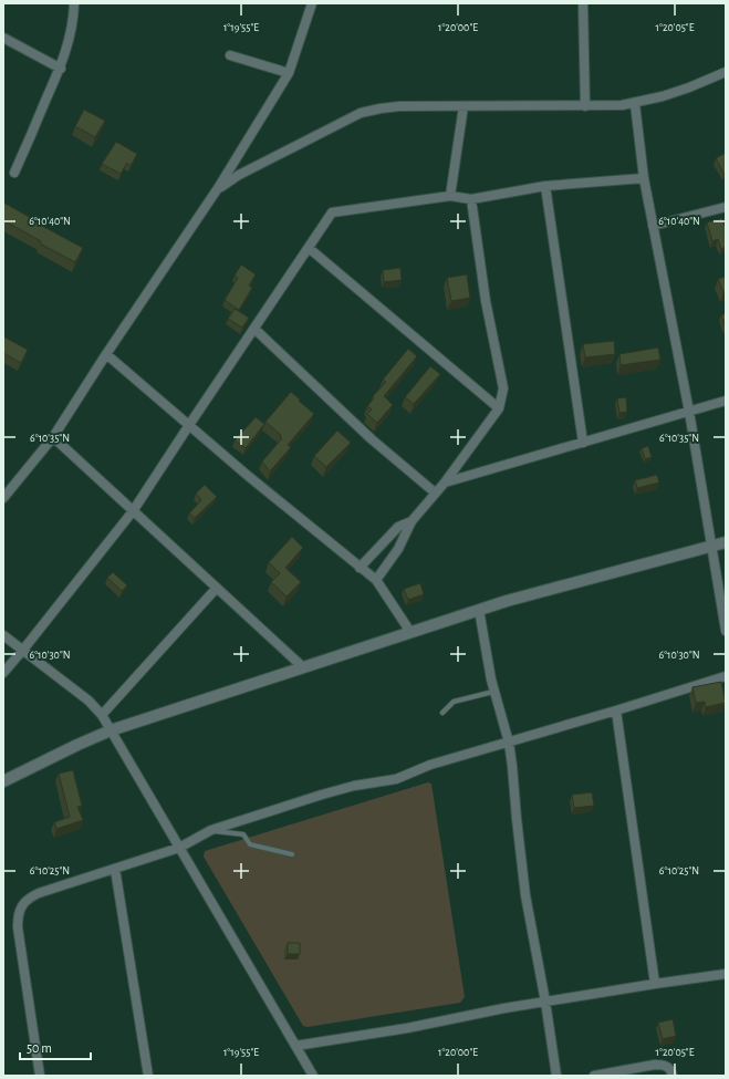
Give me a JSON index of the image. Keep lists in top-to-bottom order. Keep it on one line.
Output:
{"scale_bar":"50 m","coordinates":["1°19'55\"E","1°20'00\"E","1°20'05\"E","6°10'40\"N","6°10'35\"N","6°10'30\"N","6°10'25\"N"]}
